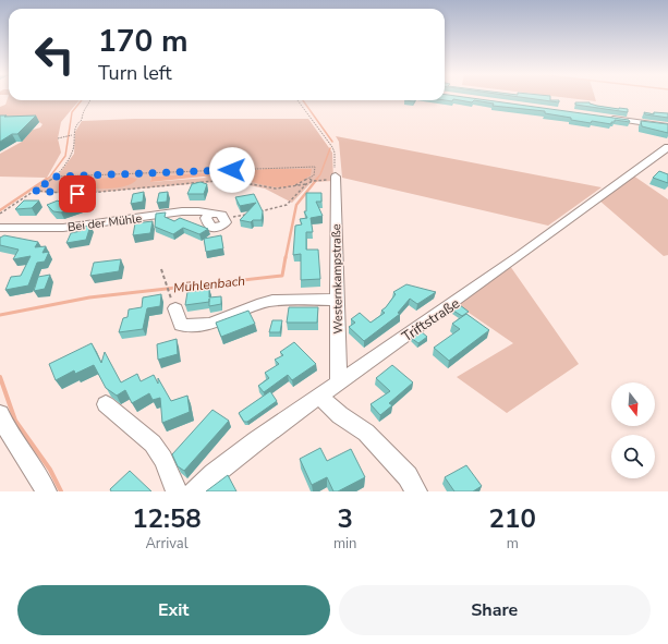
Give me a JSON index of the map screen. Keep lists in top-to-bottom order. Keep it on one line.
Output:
{"streets":{"street":["Bei der Mühle","Westernkampstraße","Triftstraße"]},"crossings":[["Westernkampstraße","Triftstraße"]],"water":["Mühlenbach"],"north":"bottom","page":{"turn":["170 m","Turn left"],"eta":["12:58","Arrival","3","min","210","m"],"buttons":["Exit","Share"]}}
